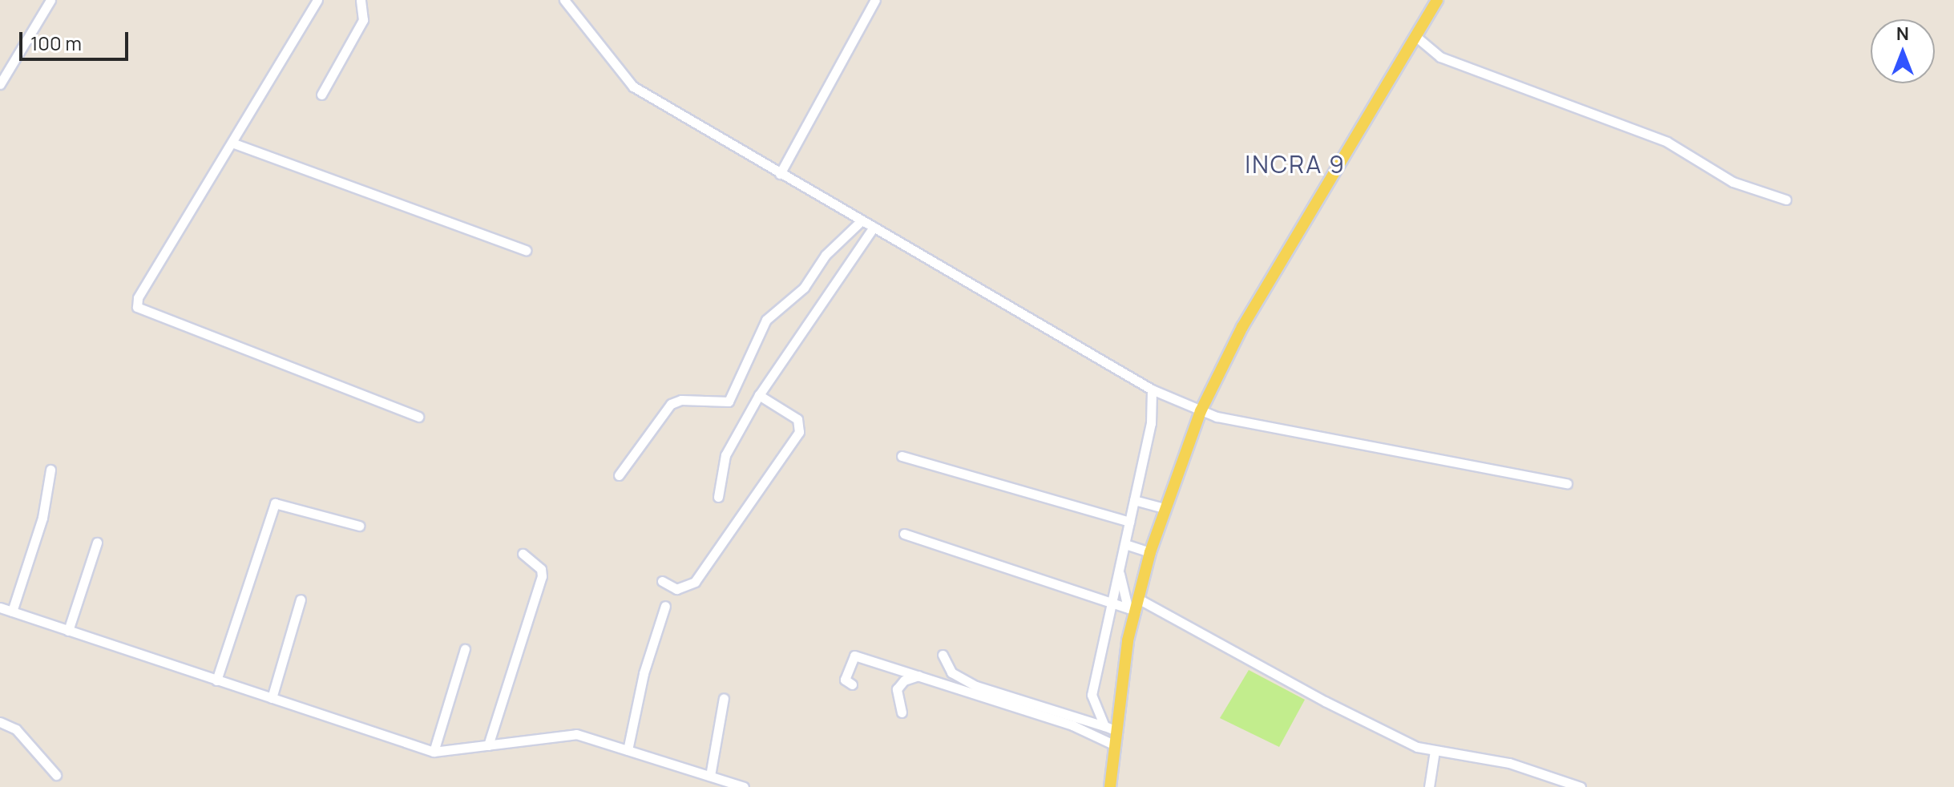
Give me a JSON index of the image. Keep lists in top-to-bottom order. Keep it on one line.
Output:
{"districts":["INCRA 9"],"scale_bar":"100 m","north":"top"}
